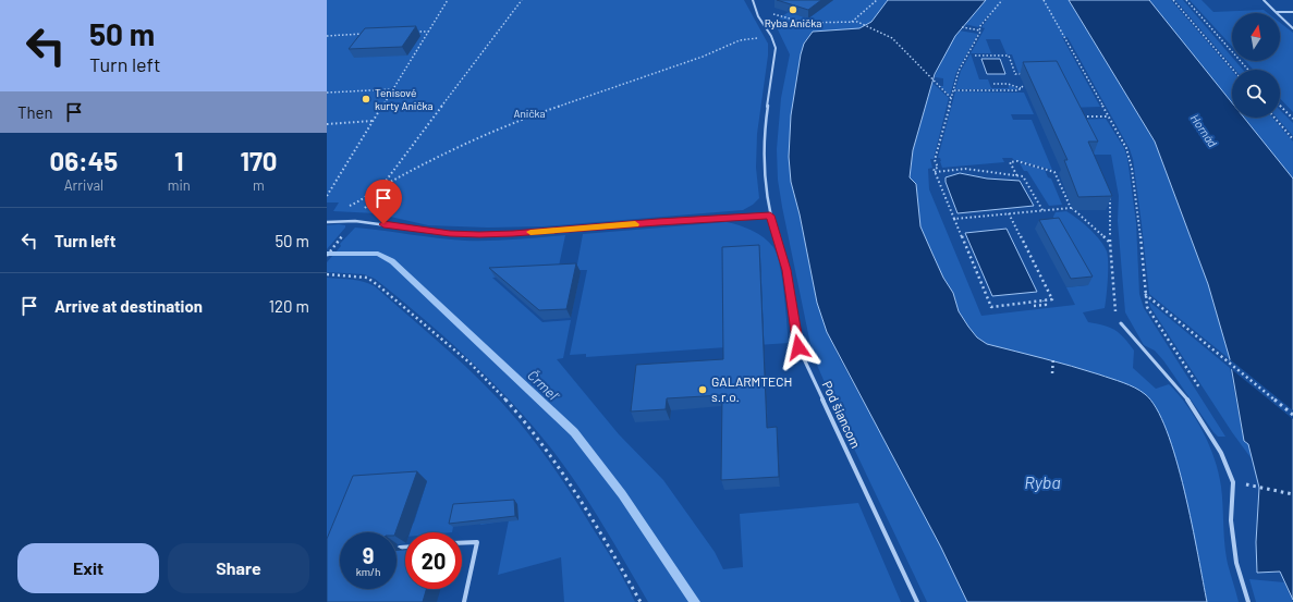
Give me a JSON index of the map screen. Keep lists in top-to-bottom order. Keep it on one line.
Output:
{"streets":{"lane":["Pod šiancom"]},"water":["Hornád","Črmeľ","Ryba"],"parks":["Anička"],"places":["Ryba Anička","Tenisové kurty Anička","GALARMTECH s.r.o."],"north":"top","page":{"turn":["50 m","Turn left"],"then":"Then","eta":["06:45","Arrival","1","min","170","m"],"list":[{"name":"Turn left","value":"50 m"},{"name":"Arrive at destination","value":"120 m"}],"speed":"9 km/h","limit":"20","buttons":["Exit","Share"]}}
